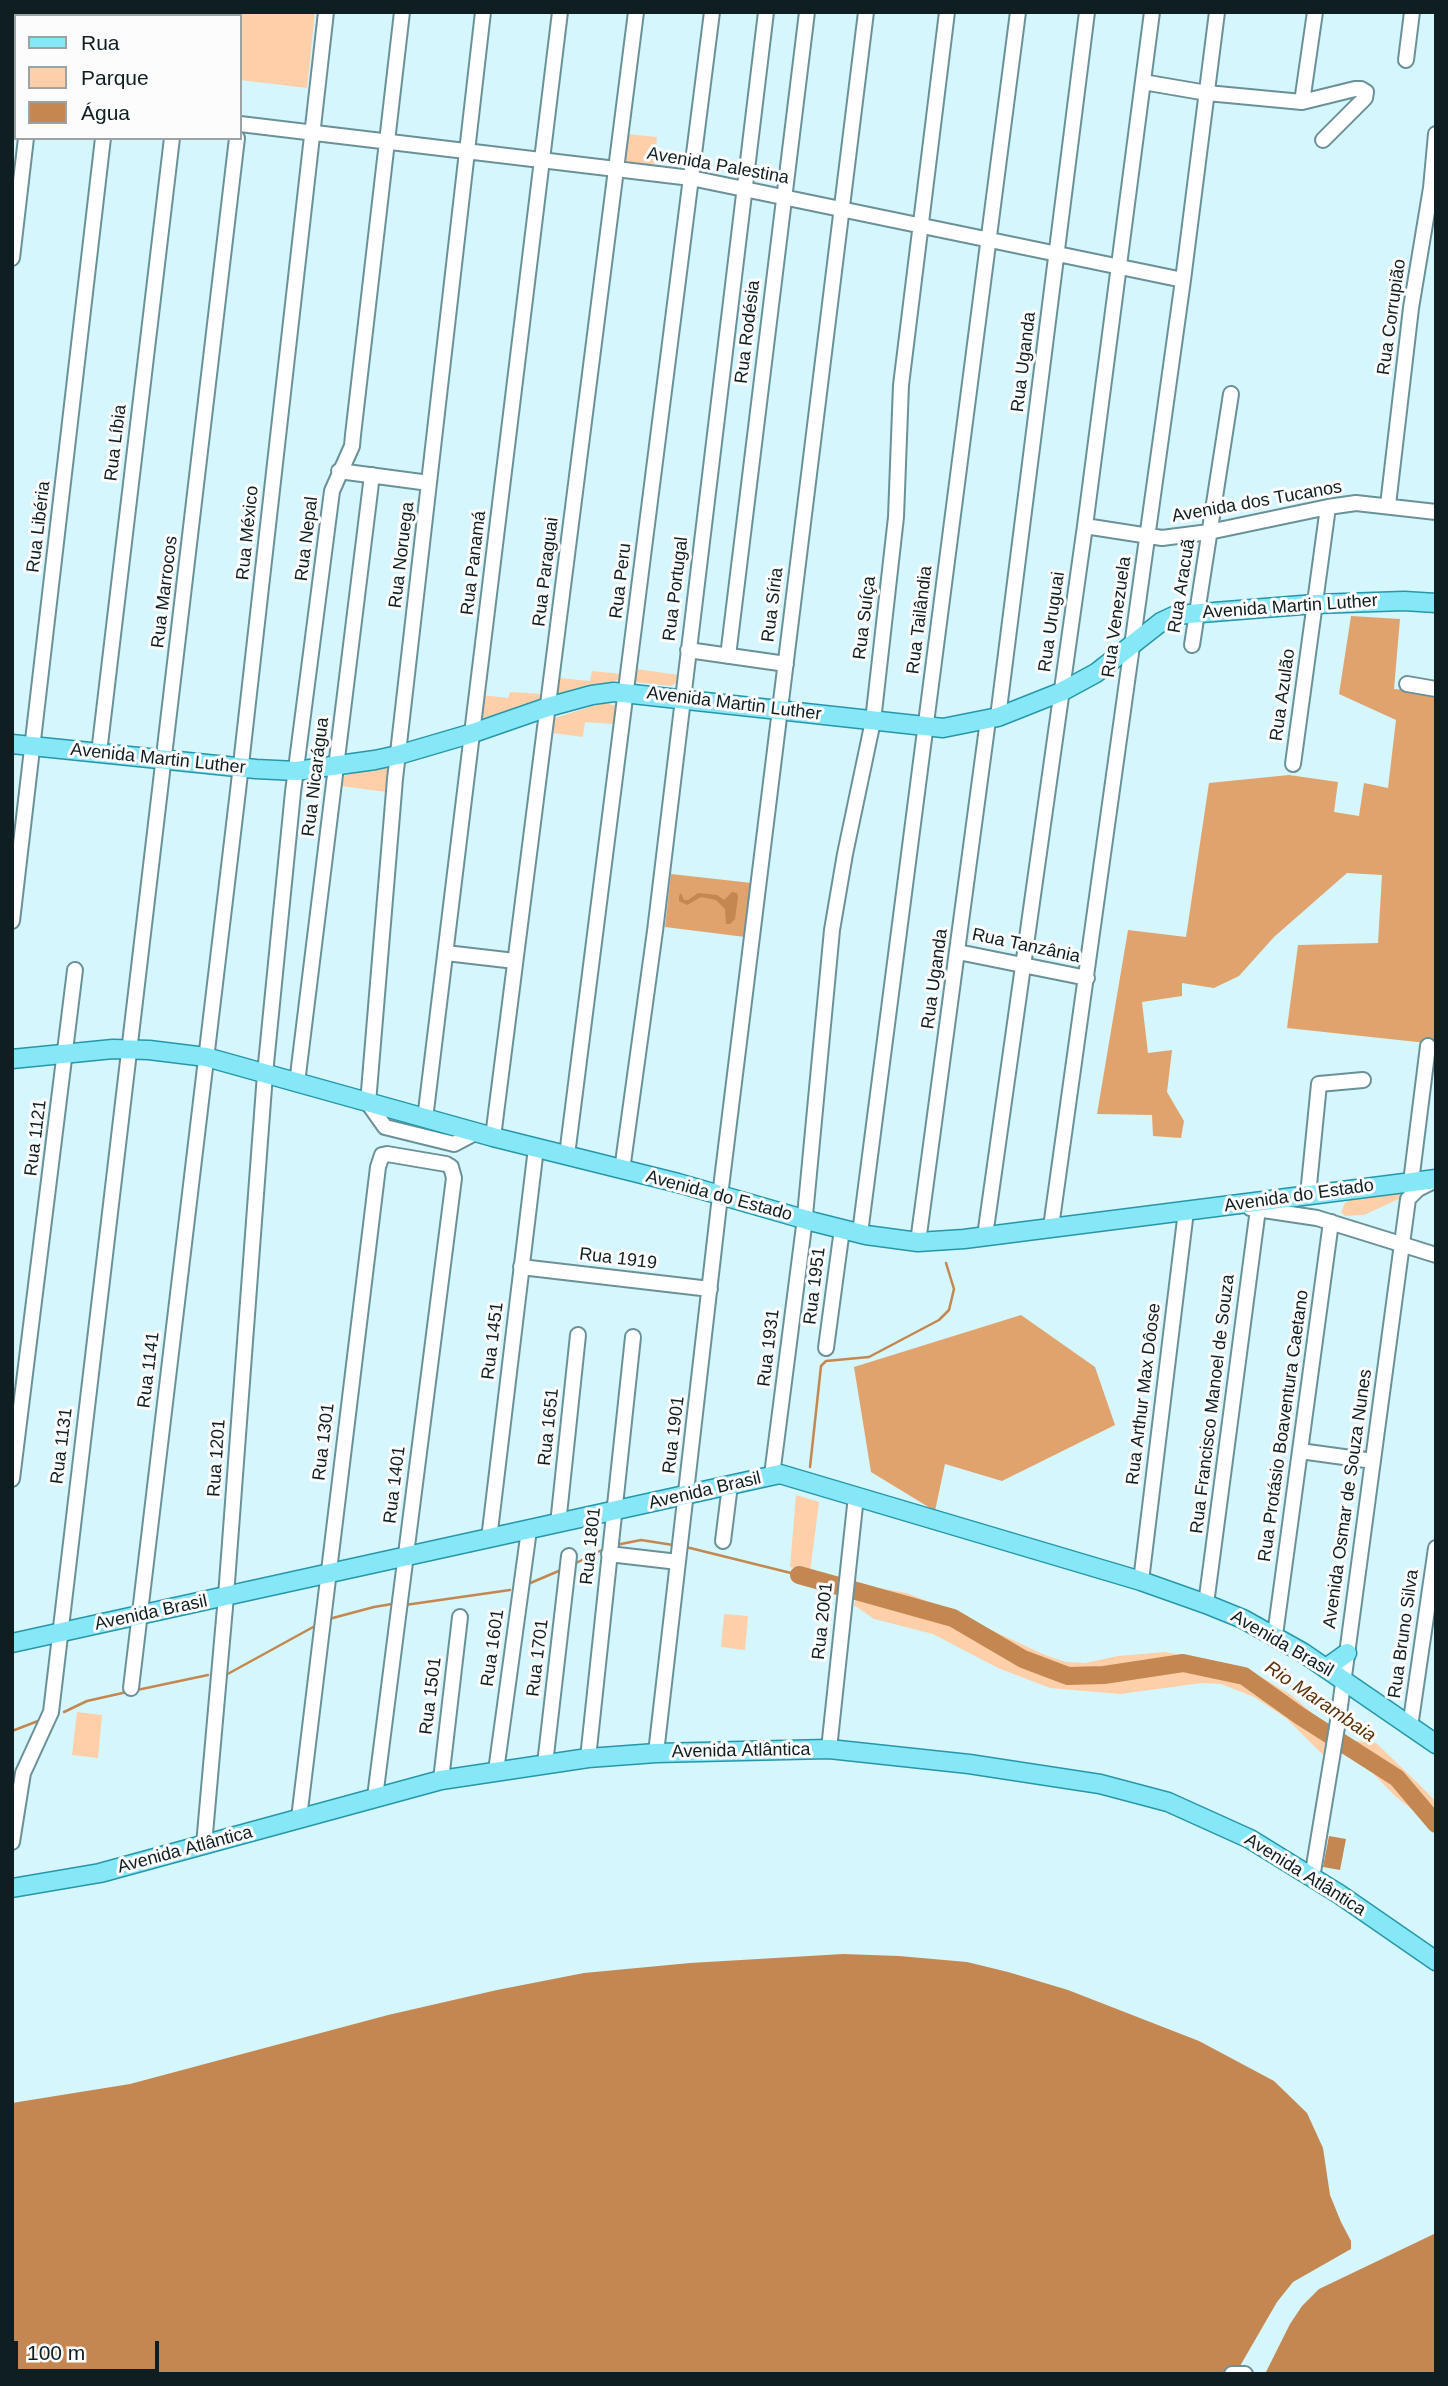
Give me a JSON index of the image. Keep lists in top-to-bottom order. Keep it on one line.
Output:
{"streets":{"main road":["Avenida Martin Luther","Avenida do Estado","Avenida Brasil","Avenida Atlântica"],"street":["Avenida Palestina","Rua Corrupião","Rua Rodésia","Rua Uganda","Rua Líbia","Avenida dos Tucanos","Rua Libéria","Rua México","Rua Nepal","Rua Noruega","Rua Panamá","Rua Paraguai","Rua Peru","Rua Aracuã","Rua Portugal","Rua Marrocos","Rua Síria","Rua Venezuela","Rua Suíça","Rua Tailândia","Rua Uruguai","Rua Azulão","Rua Nicarágua","Rua Tanzânia","Rua 1121","Rua 1919","Rua 1951","Rua 1451","Rua 1931","Rua 1141","Rua Arthur Max Dôose","Rua Francisco Manoel de Souza","Rua Protásio Boaventura Caetano","Rua 1651","Rua 1901","Rua 1301","Rua 1131","Rua 1201","Rua 1401","Avenida Osmar de Souza Nunes","Rua 1801","Rua 2001","Rua Bruno Silva","Rua 1601","Rua 1701","Rua 1501"]},"crossings":[["Avenida Palestina","Rua Rodésia"],["Avenida Palestina","Rua Uganda"],["Avenida Palestina","Rua México"],["Avenida Palestina","Rua Nepal"],["Avenida Palestina","Rua Noruega"],["Avenida Palestina","Rua Panamá"],["Avenida Palestina","Rua Paraguai"],["Avenida Palestina","Rua Peru"],["Avenida Palestina","Rua Portugal"],["Avenida Palestina","Rua Síria"],["Avenida Palestina","Rua Venezuela"],["Avenida Palestina","Rua Suíça"],["Avenida Palestina","Rua Tailândia"],["Avenida Palestina","Rua Uruguai"],["Rua Corrupião","Avenida dos Tucanos"],["Rua Uganda","Avenida Martin Luther"],["Rua Uganda","Rua Tanzânia"],["Rua Uganda","Avenida do Estado"],["Rua Líbia","Avenida Martin Luther"],["Avenida dos Tucanos","Rua Aracuã"],["Avenida dos Tucanos","Rua Venezuela"],["Avenida dos Tucanos","Rua Uruguai"],["Avenida dos Tucanos","Rua Azulão"],["Rua Libéria","Avenida Martin Luther"],["Rua México","Avenida Martin Luther"],["Rua México","Avenida do Estado"],["Rua México","Rua 1141"],["Rua Nepal","Avenida Martin Luther"],["Rua Nepal","Avenida do Estado"],["Rua Nepal","Rua 1201"],["Rua Noruega","Avenida Martin Luther"],["Rua Noruega","Avenida do Estado"],["Rua Panamá","Avenida Martin Luther"],["Rua Panamá","Avenida do Estado"],["Rua Paraguai","Avenida Martin Luther"],["Rua Paraguai","Avenida do Estado"],["Rua Peru","Avenida Martin Luther"],["Rua Peru","Avenida do Estado"],["Rua Aracuã","Avenida Martin Luther"],["Rua Portugal","Avenida Martin Luther"],["Rua Portugal","Avenida do Estado"],["Rua Marrocos","Avenida Martin Luther"],["Rua Marrocos","Avenida do Estado"],["Rua Marrocos","Rua 1131"],["Rua Síria","Avenida Martin Luther"],["Rua Síria","Avenida do Estado"],["Rua Síria","Rua 1901"],["Avenida Martin Luther","Rua Venezuela"],["Avenida Martin Luther","Rua Suíça"],["Avenida Martin Luther","Rua Tailândia"],["Avenida Martin Luther","Rua Uruguai"],["Avenida Martin Luther","Rua Azulão"],["Avenida Martin Luther","Rua Nicarágua"],["Rua Venezuela","Rua Tanzânia"],["Rua Venezuela","Avenida do Estado"],["Rua Suíça","Avenida do Estado"],["Rua Suíça","Rua 1931"],["Rua Tailândia","Avenida do Estado"],["Rua Uruguai","Rua Tanzânia"],["Rua Uruguai","Avenida do Estado"],["Rua Nicarágua","Avenida do Estado"],["Rua 1121","Avenida do Estado"],["Avenida do Estado","Rua 1951"],["Avenida do Estado","Rua 1451"],["Avenida do Estado","Rua 1931"],["Avenida do Estado","Rua 1141"],["Avenida do Estado","Rua Arthur Max Dôose"],["Avenida do Estado","Rua 1901"],["Avenida do Estado","Rua 1131"],["Avenida do Estado","Rua 1201"],["Avenida do Estado","Avenida Osmar de Souza Nunes"],["Rua 1919","Rua 1451"],["Rua 1919","Rua 1901"],["Rua 1451","Avenida Brasil"],["Rua 1931","Avenida Brasil"],["Rua 1141","Avenida Brasil"],["Rua Arthur Max Dôose","Avenida Brasil"],["Rua Francisco Manoel de Souza","Avenida Brasil"],["Rua Protásio Boaventura Caetano","Avenida Brasil"],["Rua 1651","Avenida Brasil"],["Rua 1901","Avenida Brasil"],["Rua 1901","Avenida Atlântica"],["Rua 1301","Rua 1401"],["Rua 1301","Avenida Brasil"],["Rua 1301","Avenida Atlântica"],["Rua 1131","Avenida Brasil"],["Rua 1201","Avenida Brasil"],["Rua 1201","Avenida Atlântica"],["Rua 1401","Avenida Brasil"],["Rua 1401","Avenida Atlântica"],["Avenida Brasil","Avenida Osmar de Souza Nunes"],["Avenida Brasil","Rua 1801"],["Avenida Brasil","Rua 2001"],["Avenida Brasil","Rua Bruno Silva"],["Avenida Brasil","Rua 1601"],["Avenida Osmar de Souza Nunes","Avenida Atlântica"],["Rua 1801","Avenida Atlântica"],["Rua 2001","Avenida Atlântica"],["Rua 1601","Avenida Atlântica"],["Rua 1701","Avenida Atlântica"],["Rua 1501","Avenida Atlântica"]],"water":["Rio Marambaia"],"legend":["Rua","Parque","Água"],"scale_bar":"100 m"}
